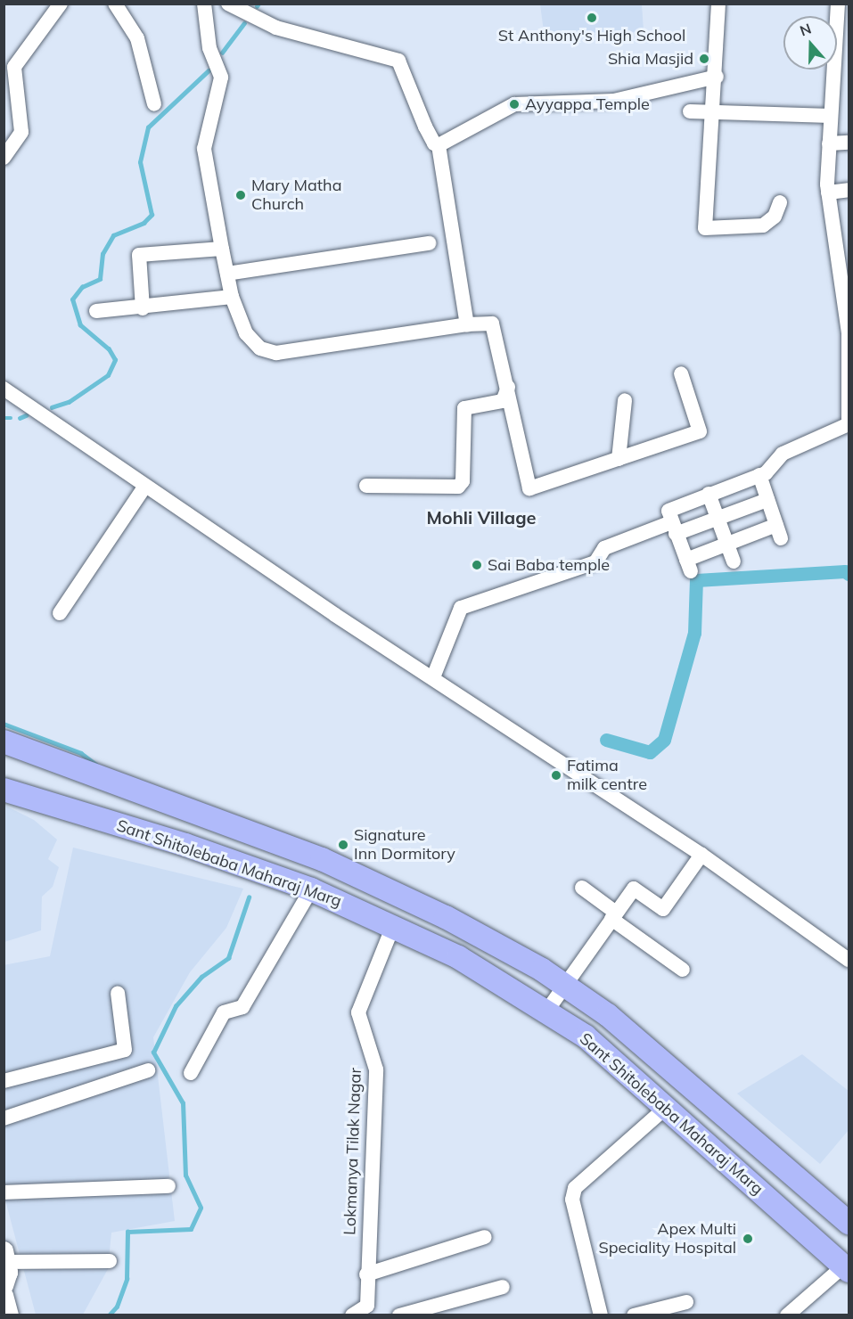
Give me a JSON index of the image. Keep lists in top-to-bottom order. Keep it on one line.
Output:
{"streets":{"main road":["Sant Shitolebaba Maharaj Marg"],"street":["Lokmanya Tilak Nagar"]},"crossings":[["Sant Shitolebaba Maharaj Marg","Lokmanya Tilak Nagar"]],"districts":["Mohli Village"],"places":["St Anthony's High School","Shia Masjid","Ayyappa Temple","Mary Matha Church","Sai Baba temple","Fatima milk centre","Signature Inn Dormitory","Apex Multi Speciality Hospital"],"north":"top"}
